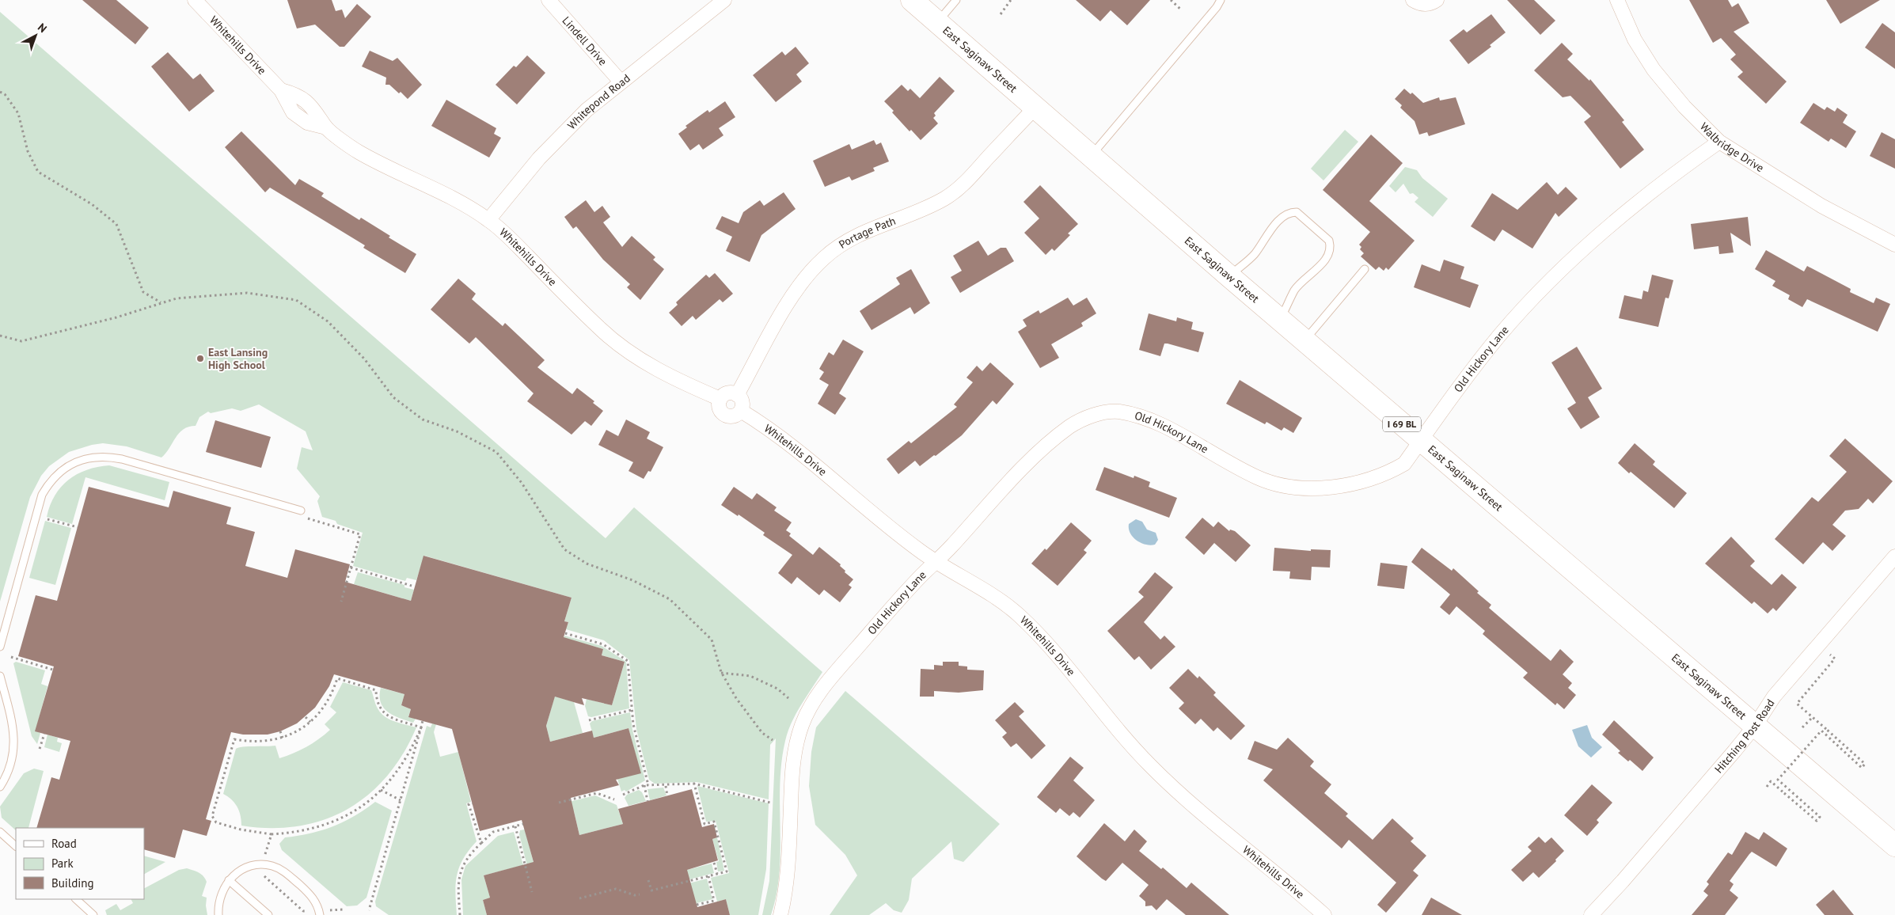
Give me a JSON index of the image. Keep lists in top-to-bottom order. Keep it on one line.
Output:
{"streets":{"main road":["East Saginaw Street","I 69 BL"],"street":["Lindell Drive","Whitehills Drive","Whitepond Road","Walbridge Drive","Portage Path","Old Hickory Lane","Hitching Post Road"]},"crossings":[["Lindell Drive","Whitepond Road"],["Whitehills Drive","Whitepond Road"],["Whitehills Drive","Portage Path"],["Whitehills Drive","Old Hickory Lane"],["East Saginaw Street","Portage Path"],["East Saginaw Street","Old Hickory Lane"],["East Saginaw Street","Hitching Post Road"],["Walbridge Drive","Old Hickory Lane"]],"places":["East Lansing High School"],"legend":["Road","Park","Building"],"north":"top right"}
